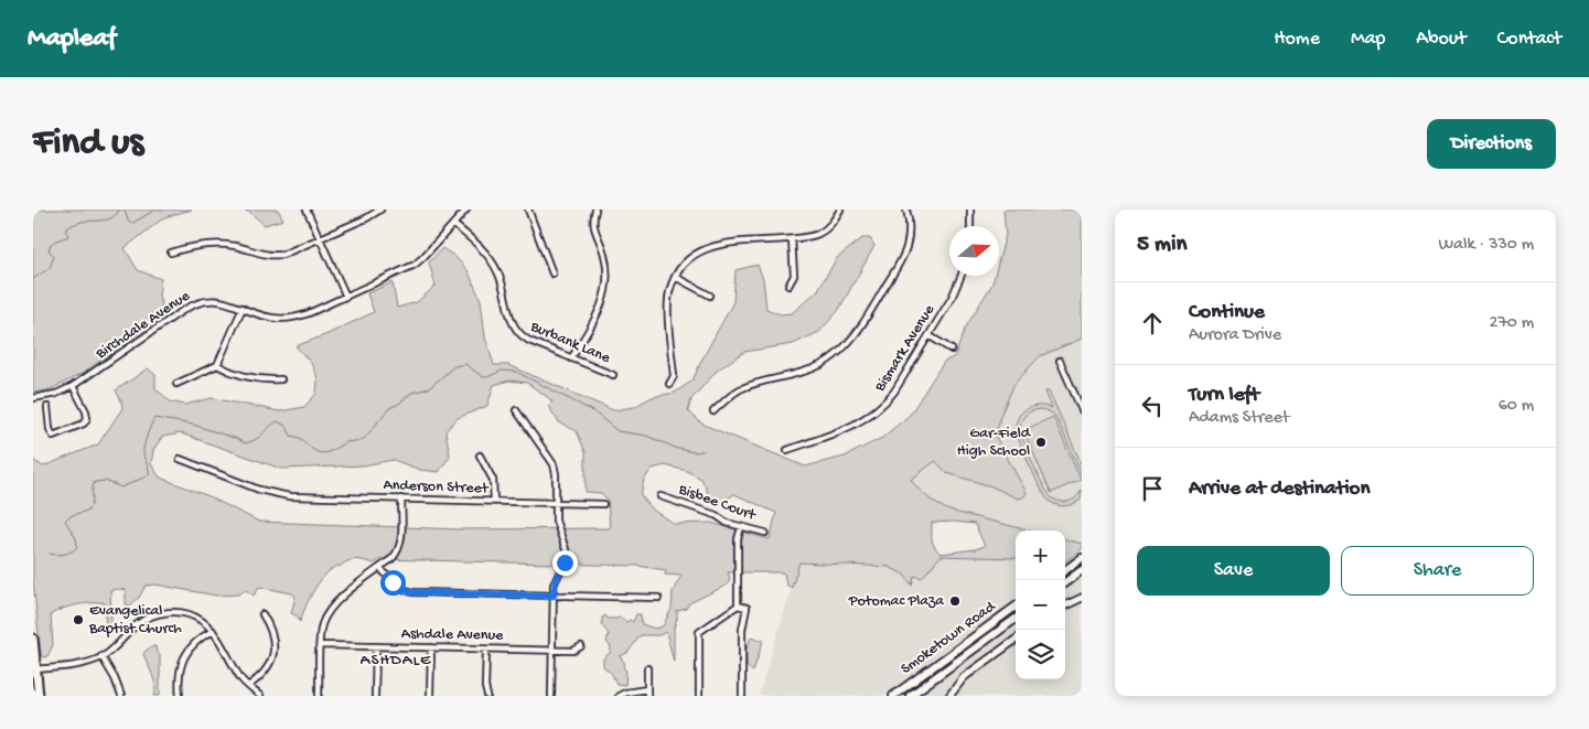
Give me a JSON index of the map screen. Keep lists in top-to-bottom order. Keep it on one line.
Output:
{"streets":{"main road":["Smoketown Road"],"street":["Birchdale Avenue","Burbank Lane","Bismark Avenue","Anderson Street","Bisbee Court","Ashdale Avenue"]},"crossings":[["Birchdale Avenue","Burbank Lane"]],"districts":["ASHDALE"],"places":["Gar-Field High School","Potomac Plaza","Evangelical Baptist Church"],"north":"right","page":{"header":"Mapleaf","nav":["Home","Map","About","Contact"],"buttons":["Directions",["Save","Share"]],"title":"Find us","heading":["5 min","Walk · 330 m"],"list":[["Continue","Aurora Drive","270 m"],["Turn left","Adams Street","60 m"],"Arrive at destination"],"map_buttons":["+","−"]}}
